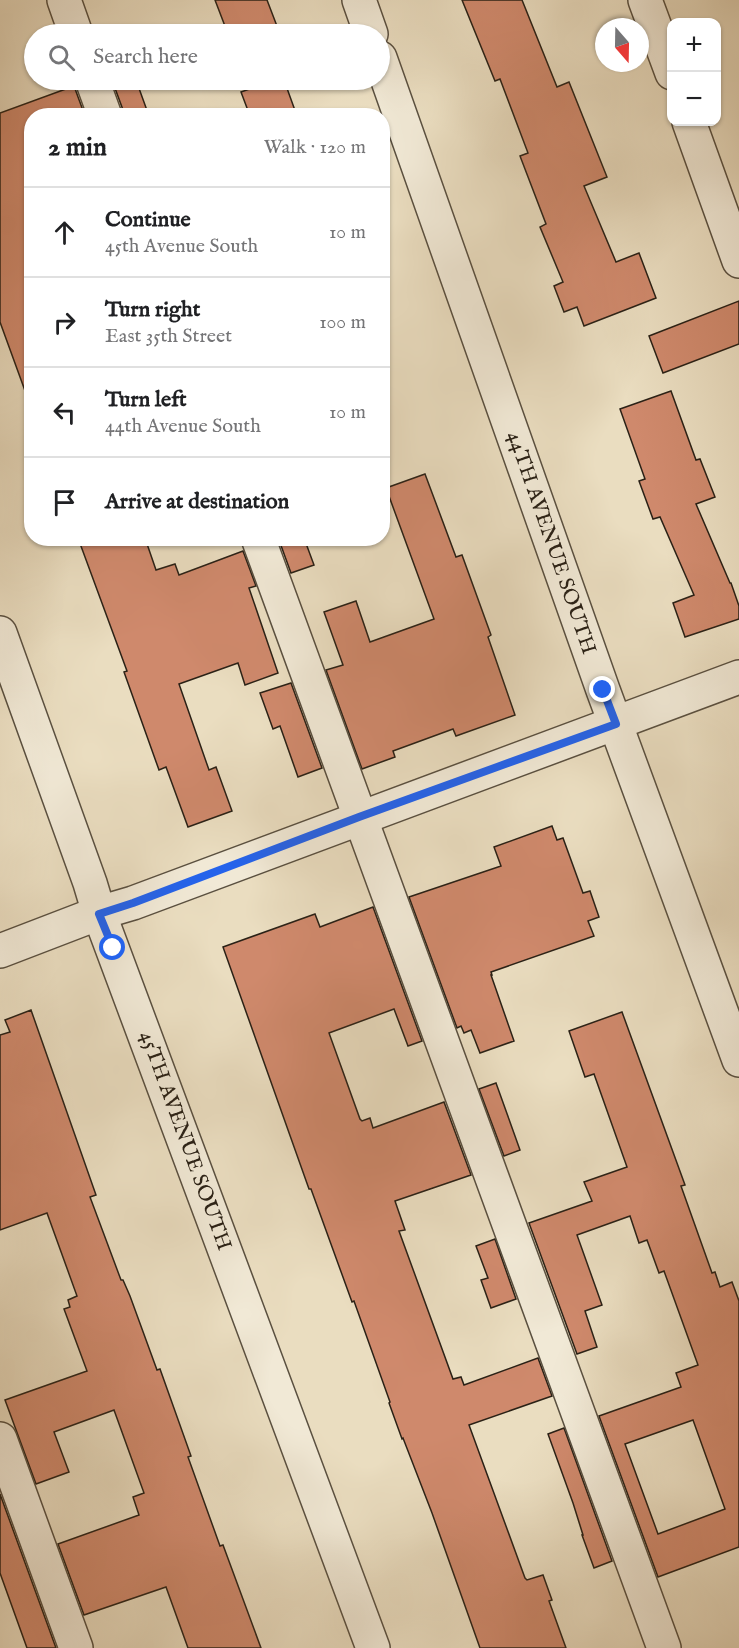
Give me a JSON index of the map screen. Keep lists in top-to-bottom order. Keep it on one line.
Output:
{"streets":{"street":["44TH AVENUE SOUTH","45TH AVENUE SOUTH"]},"north":"bottom","page":{"map_buttons":["+","−"],"search":"Search here","heading":["2 min","Walk · 120 m"],"list":[["Continue","45th Avenue South","10 m"],["Turn right","East 35th Street","100 m"],["Turn left","44th Avenue South","10 m"],"Arrive at destination"]}}
